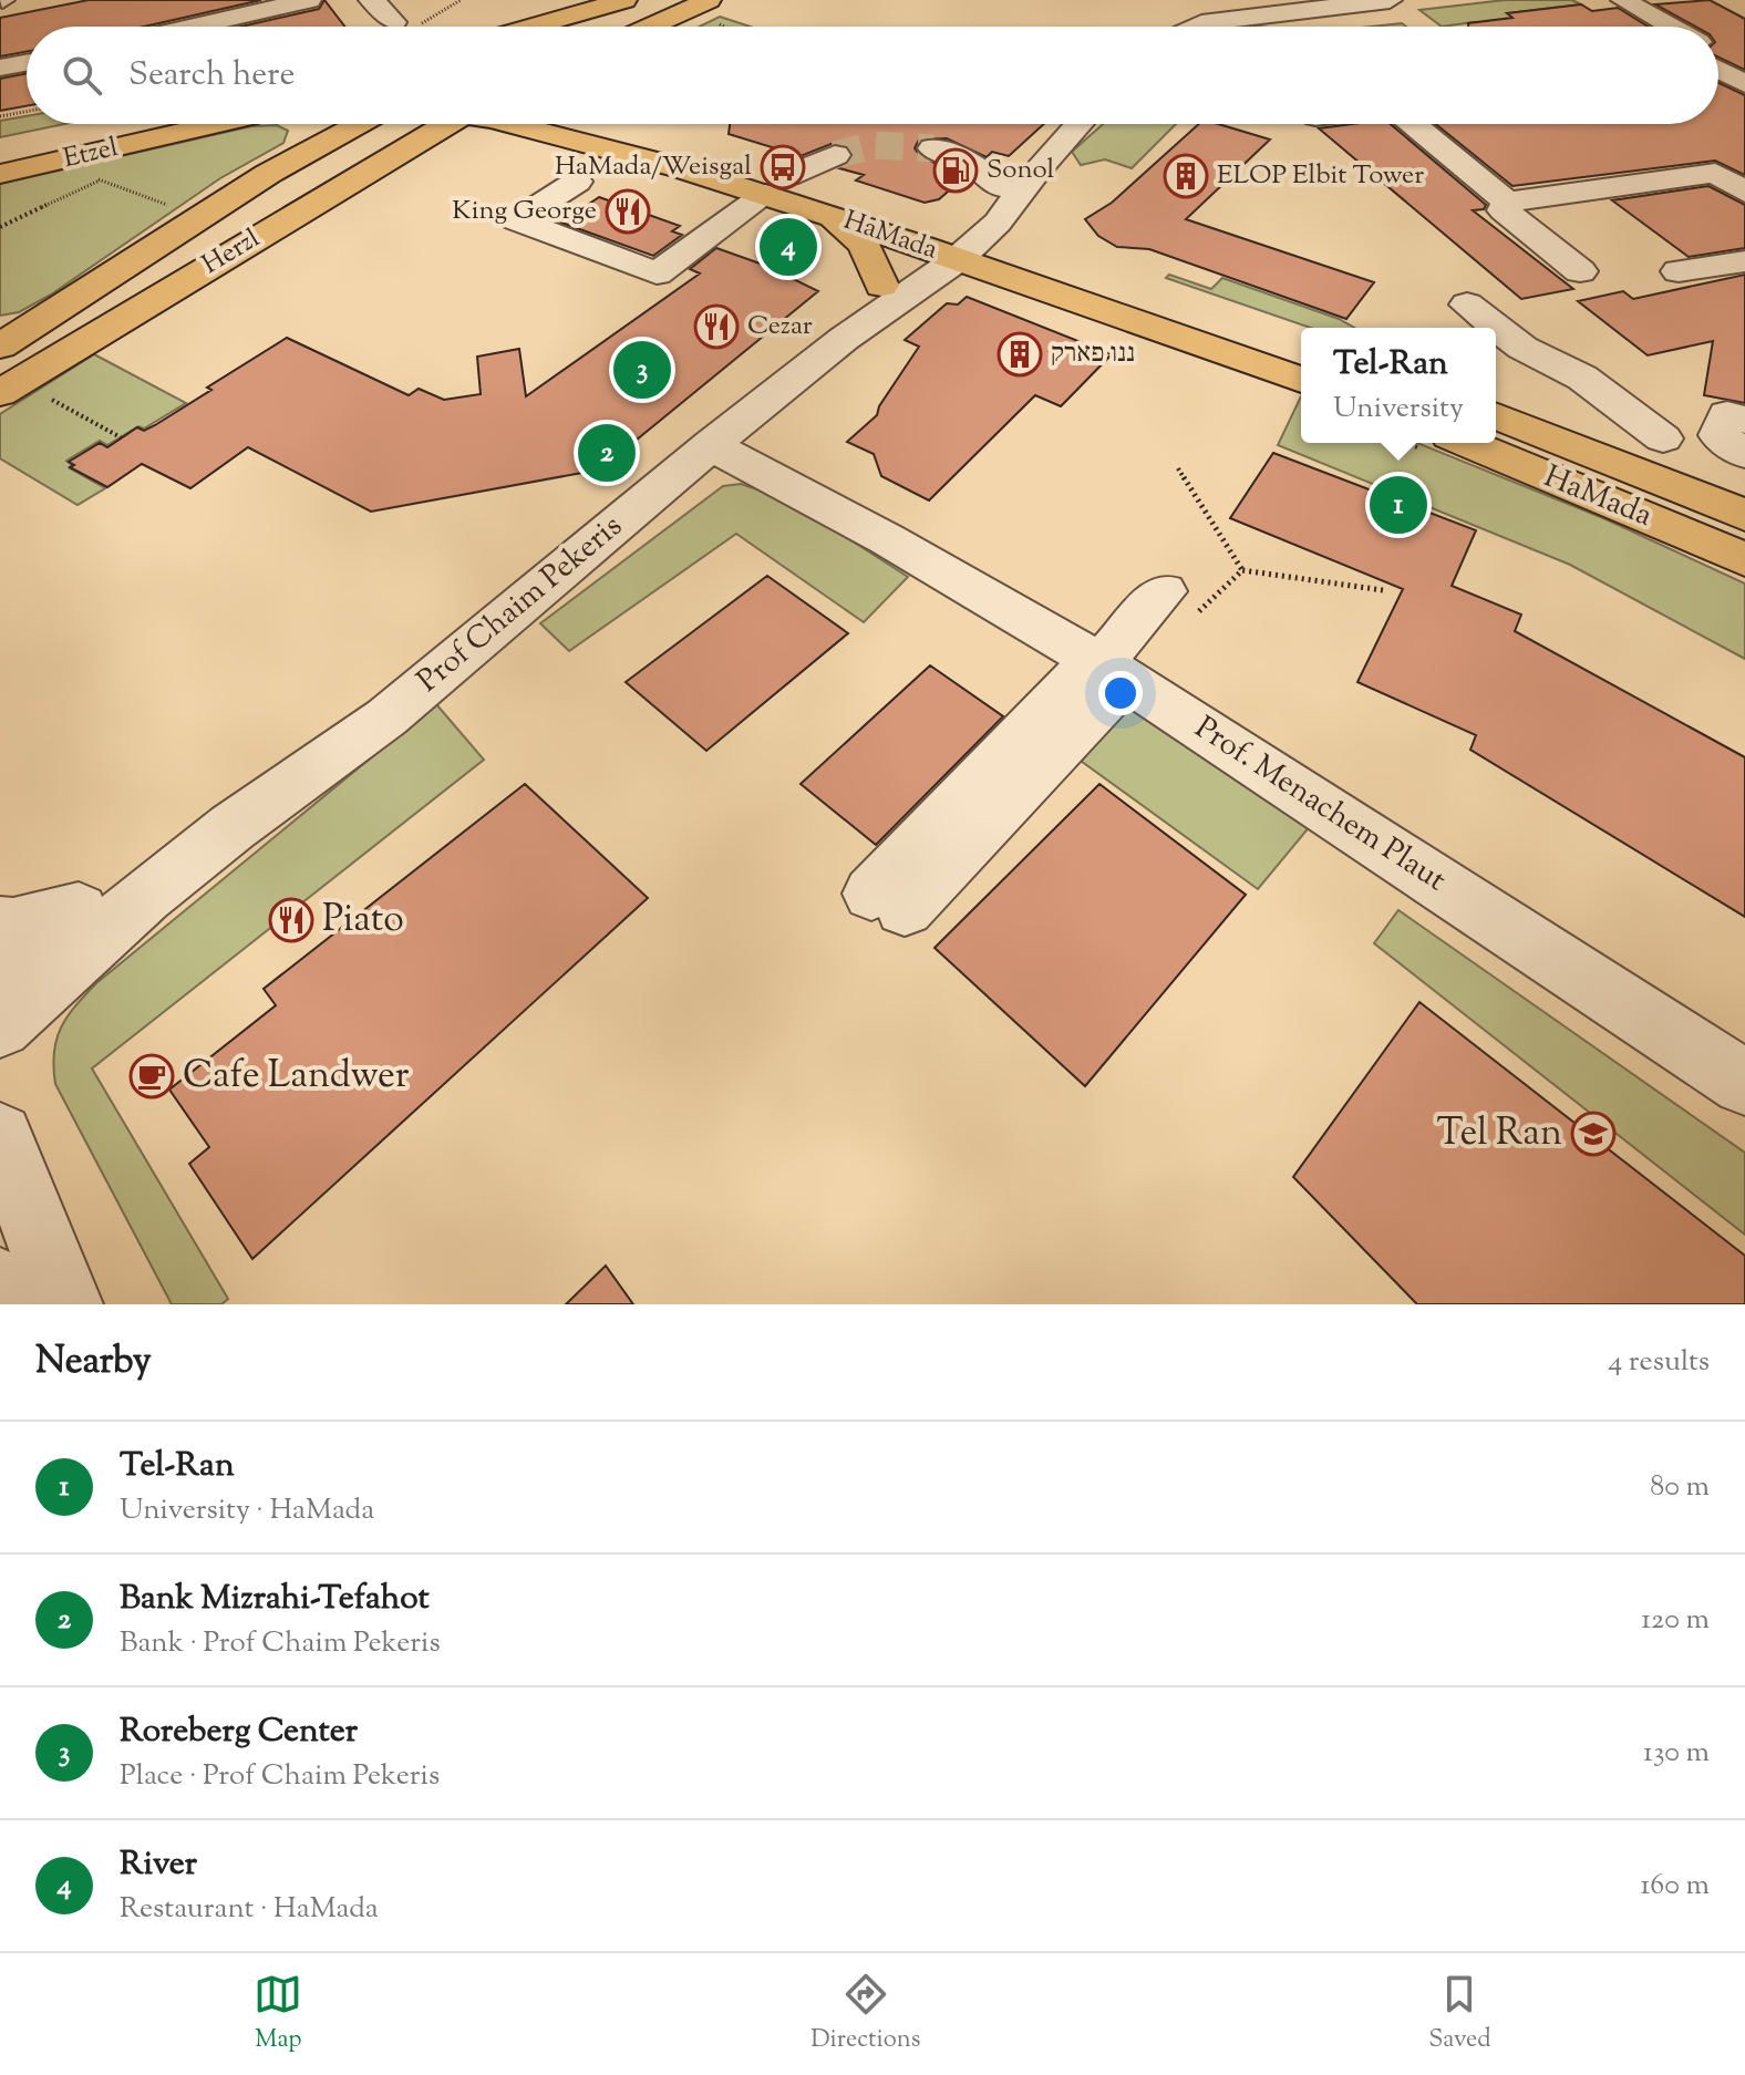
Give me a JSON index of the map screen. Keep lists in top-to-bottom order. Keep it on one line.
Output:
{"streets":{"main road":["Etzel","HaMada","Herzl"],"street":["Prof Chaim Pekeris","Prof. Menachem Plaut"]},"crossings":[["HaMada","Prof Chaim Pekeris"],["Prof Chaim Pekeris","Prof. Menachem Plaut"]],"places":{"bus stop":["HaMada/Weisgal"],"fuel station":["Sonol"],"building":["ELOP Elbit Tower","ננו פארק"],"restaurant":["King George","Cezar","Piato"],"cafe":["Cafe Landwer"],"school or university":["Tel Ran"]},"page":{"search":"Search here","pins":["4","3","2","1"],"popup":["Tel-Ran","University"],"heading":["Nearby","4 results"],"list":[{"mark":"1","name":"Tel-Ran","note":"University · HaMada","value":"80 m"},{"mark":"2","name":"Bank Mizrahi-Tefahot","note":"Bank · Prof Chaim Pekeris","value":"120 m"},{"mark":"3","name":"Roreberg Center","note":"Place · Prof Chaim Pekeris","value":"130 m"},{"mark":"4","name":"River","note":"Restaurant · HaMada","value":"160 m"}],"nav":["Map","Directions","Saved"]}}
